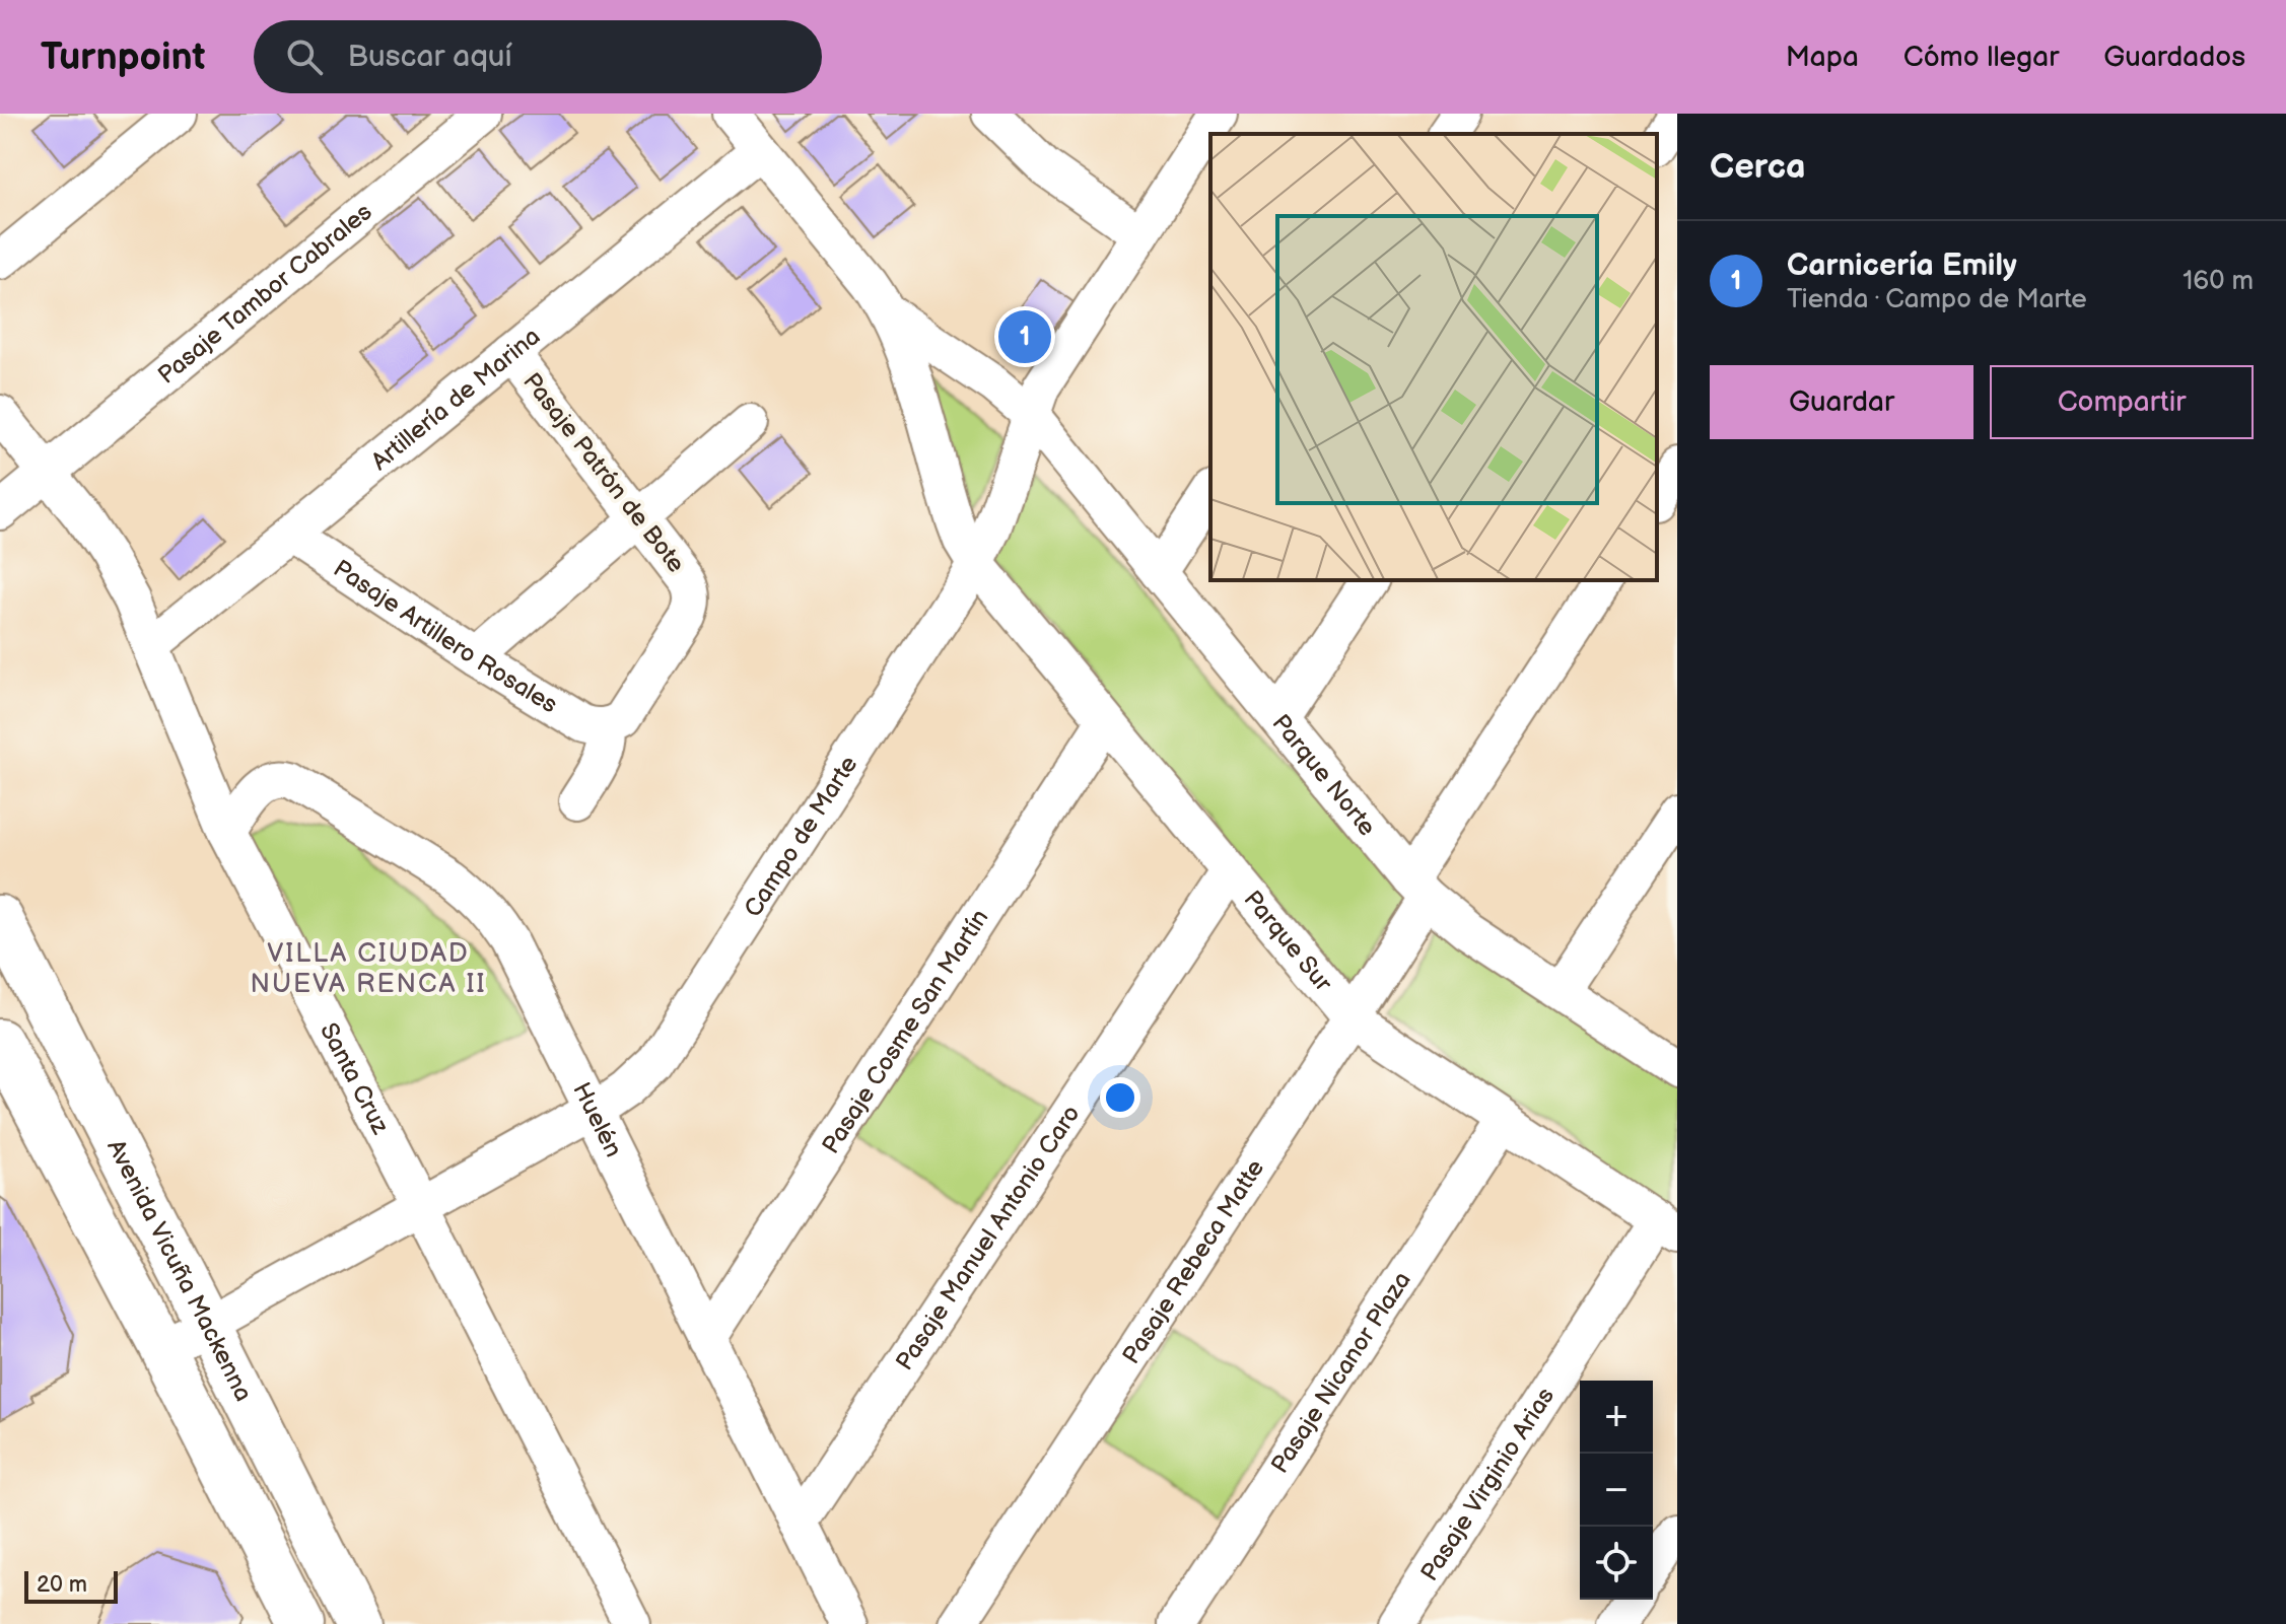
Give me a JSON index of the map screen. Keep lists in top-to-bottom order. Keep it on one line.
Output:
{"streets":{"street":["Pasaje Tambor Cabrales","Artillería de Marina","Pasaje Patrón de Bote","Pasaje Artillero Rosales","Parque Norte","Campo de Marte","Parque Sur","Pasaje Cosme San Martín","Santa Cruz","Huelén","Pasaje Manuel Antonio Caro","Pasaje Rebeca Matte","Avenida Vicuña Mackenna","Pasaje Nicanor Plaza","Pasaje Virginio Arias"]},"crossings":[["Pasaje Tambor Cabrales","Santa Cruz"],["Artillería de Marina","Pasaje Patrón de Bote"],["Artillería de Marina","Pasaje Artillero Rosales"],["Artillería de Marina","Santa Cruz"],["Pasaje Patrón de Bote","Pasaje Artillero Rosales"],["Parque Norte","Campo de Marte"],["Parque Norte","Parque Sur"],["Parque Norte","Pasaje Rebeca Matte"],["Campo de Marte","Parque Sur"],["Campo de Marte","Santa Cruz"],["Campo de Marte","Huelén"],["Campo de Marte","Avenida Vicuña Mackenna"],["Parque Sur","Pasaje Cosme San Martín"],["Parque Sur","Pasaje Manuel Antonio Caro"],["Parque Sur","Pasaje Rebeca Matte"],["Parque Sur","Pasaje Nicanor Plaza"],["Parque Sur","Pasaje Virginio Arias"],["Pasaje Cosme San Martín","Huelén"],["Santa Cruz","Huelén"],["Huelén","Pasaje Manuel Antonio Caro"]],"districts":["VILLA CIUDAD NUEVA RENCA II"],"scale_bar":"20 m","page":{"header":"Turnpoint","search":"Buscar aquí","nav":["Mapa","Cómo llegar","Guardados"],"heading":"Cerca","list":[{"mark":"1","name":"Carnicería Emily","note":"Tienda · Campo de Marte","value":"160 m"}],"pins":"1","buttons":["Guardar","Compartir"],"map_buttons":["+","−"],"scale":"20 m"}}
